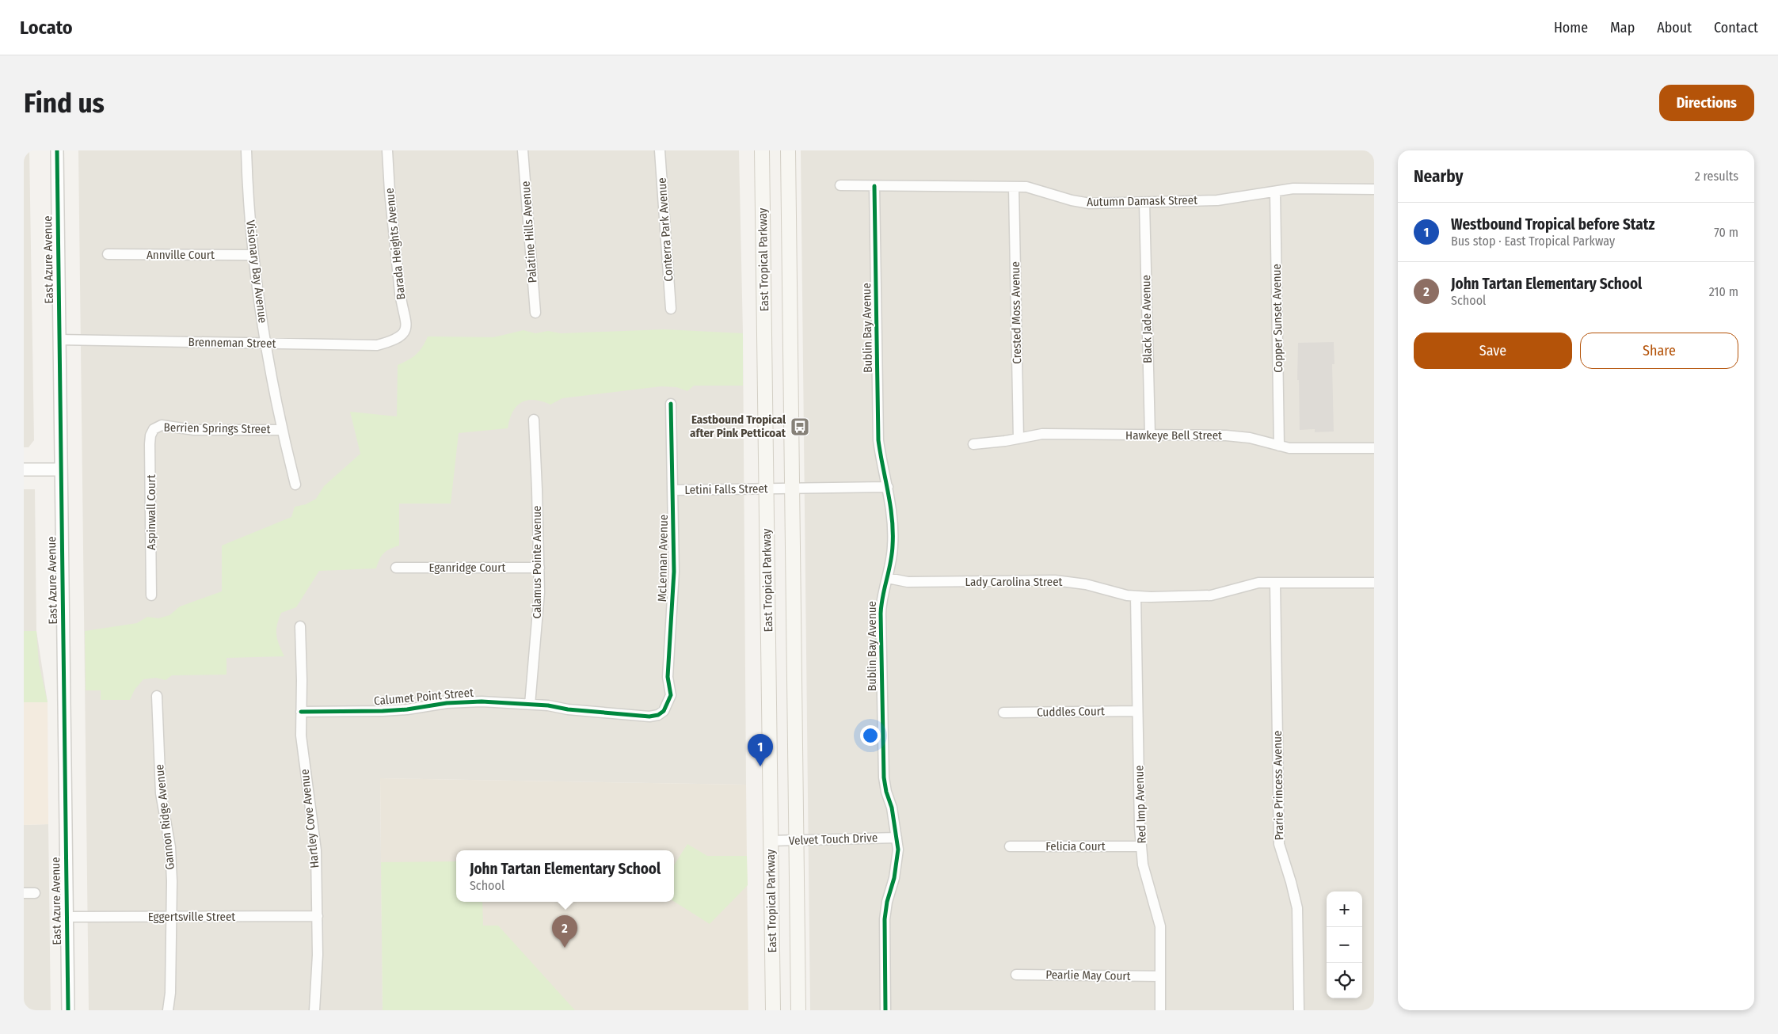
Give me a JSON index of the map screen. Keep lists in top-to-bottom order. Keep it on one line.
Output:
{"streets":{"main road":["East Tropical Parkway"],"street":["Autumn Damask Street","Conterra Park Avenue","Palatine Hills Avenue","Barada Heights Avenue","Annville Court","East Azure Avenue","Visionary Bay Avenue","Crested Moss Avenue","Copper Sunset Avenue","Black Jade Avenue","Bublin Bay Avenue","Brenneman Street","Berrien Springs Street","Hawkeye Bell Street","Letini Falls Street","Aspinwall Court","McLennan Avenue","Calamus Pointe Avenue","Eganridge Court","Lady Carolina Street","Calumet Point Street","Cuddles Court","Prarie Princess Avenue","Red Imp Avenue","Gannon Ridge Avenue","Hartley Cove Avenue","Velvet Touch Drive","Felicia Court","Eggertsville Street","Pearlie May Court"]},"crossings":[["Autumn Damask Street","Crested Moss Avenue"],["Autumn Damask Street","Copper Sunset Avenue"],["Autumn Damask Street","Black Jade Avenue"],["Autumn Damask Street","Bublin Bay Avenue"],["Barada Heights Avenue","Brenneman Street"],["Annville Court","Visionary Bay Avenue"],["East Azure Avenue","Brenneman Street"],["East Azure Avenue","Eggertsville Street"],["East Tropical Parkway","Letini Falls Street"],["East Tropical Parkway","Velvet Touch Drive"],["Visionary Bay Avenue","Brenneman Street"],["Visionary Bay Avenue","Berrien Springs Street"],["Crested Moss Avenue","Hawkeye Bell Street"],["Copper Sunset Avenue","Hawkeye Bell Street"],["Black Jade Avenue","Hawkeye Bell Street"],["Bublin Bay Avenue","Letini Falls Street"],["Bublin Bay Avenue","Lady Carolina Street"],["Bublin Bay Avenue","Velvet Touch Drive"],["Berrien Springs Street","Aspinwall Court"],["Letini Falls Street","McLennan Avenue"],["McLennan Avenue","Calumet Point Street"],["Calamus Pointe Avenue","Eganridge Court"],["Calamus Pointe Avenue","Calumet Point Street"],["Lady Carolina Street","Prarie Princess Avenue"],["Lady Carolina Street","Red Imp Avenue"],["Calumet Point Street","Hartley Cove Avenue"],["Cuddles Court","Red Imp Avenue"],["Red Imp Avenue","Felicia Court"],["Red Imp Avenue","Pearlie May Court"],["Gannon Ridge Avenue","Eggertsville Street"],["Hartley Cove Avenue","Eggertsville Street"]],"places":{"bus stop":["Eastbound Tropical after Pink Petticoat"]},"page":{"header":"Locato","nav":["Home","Map","About","Contact"],"buttons":["Directions",["Save","Share"]],"title":"Find us","heading":["Nearby","2 results"],"list":[{"mark":"1","name":"Westbound Tropical before Statz","note":"Bus stop · East Tropical Parkway","value":"70 m"},{"mark":"2","name":"John Tartan Elementary School","note":"School","value":"210 m"}],"pins":["1","2"],"popup":["John Tartan Elementary School","School"],"map_buttons":["+","−"]}}
